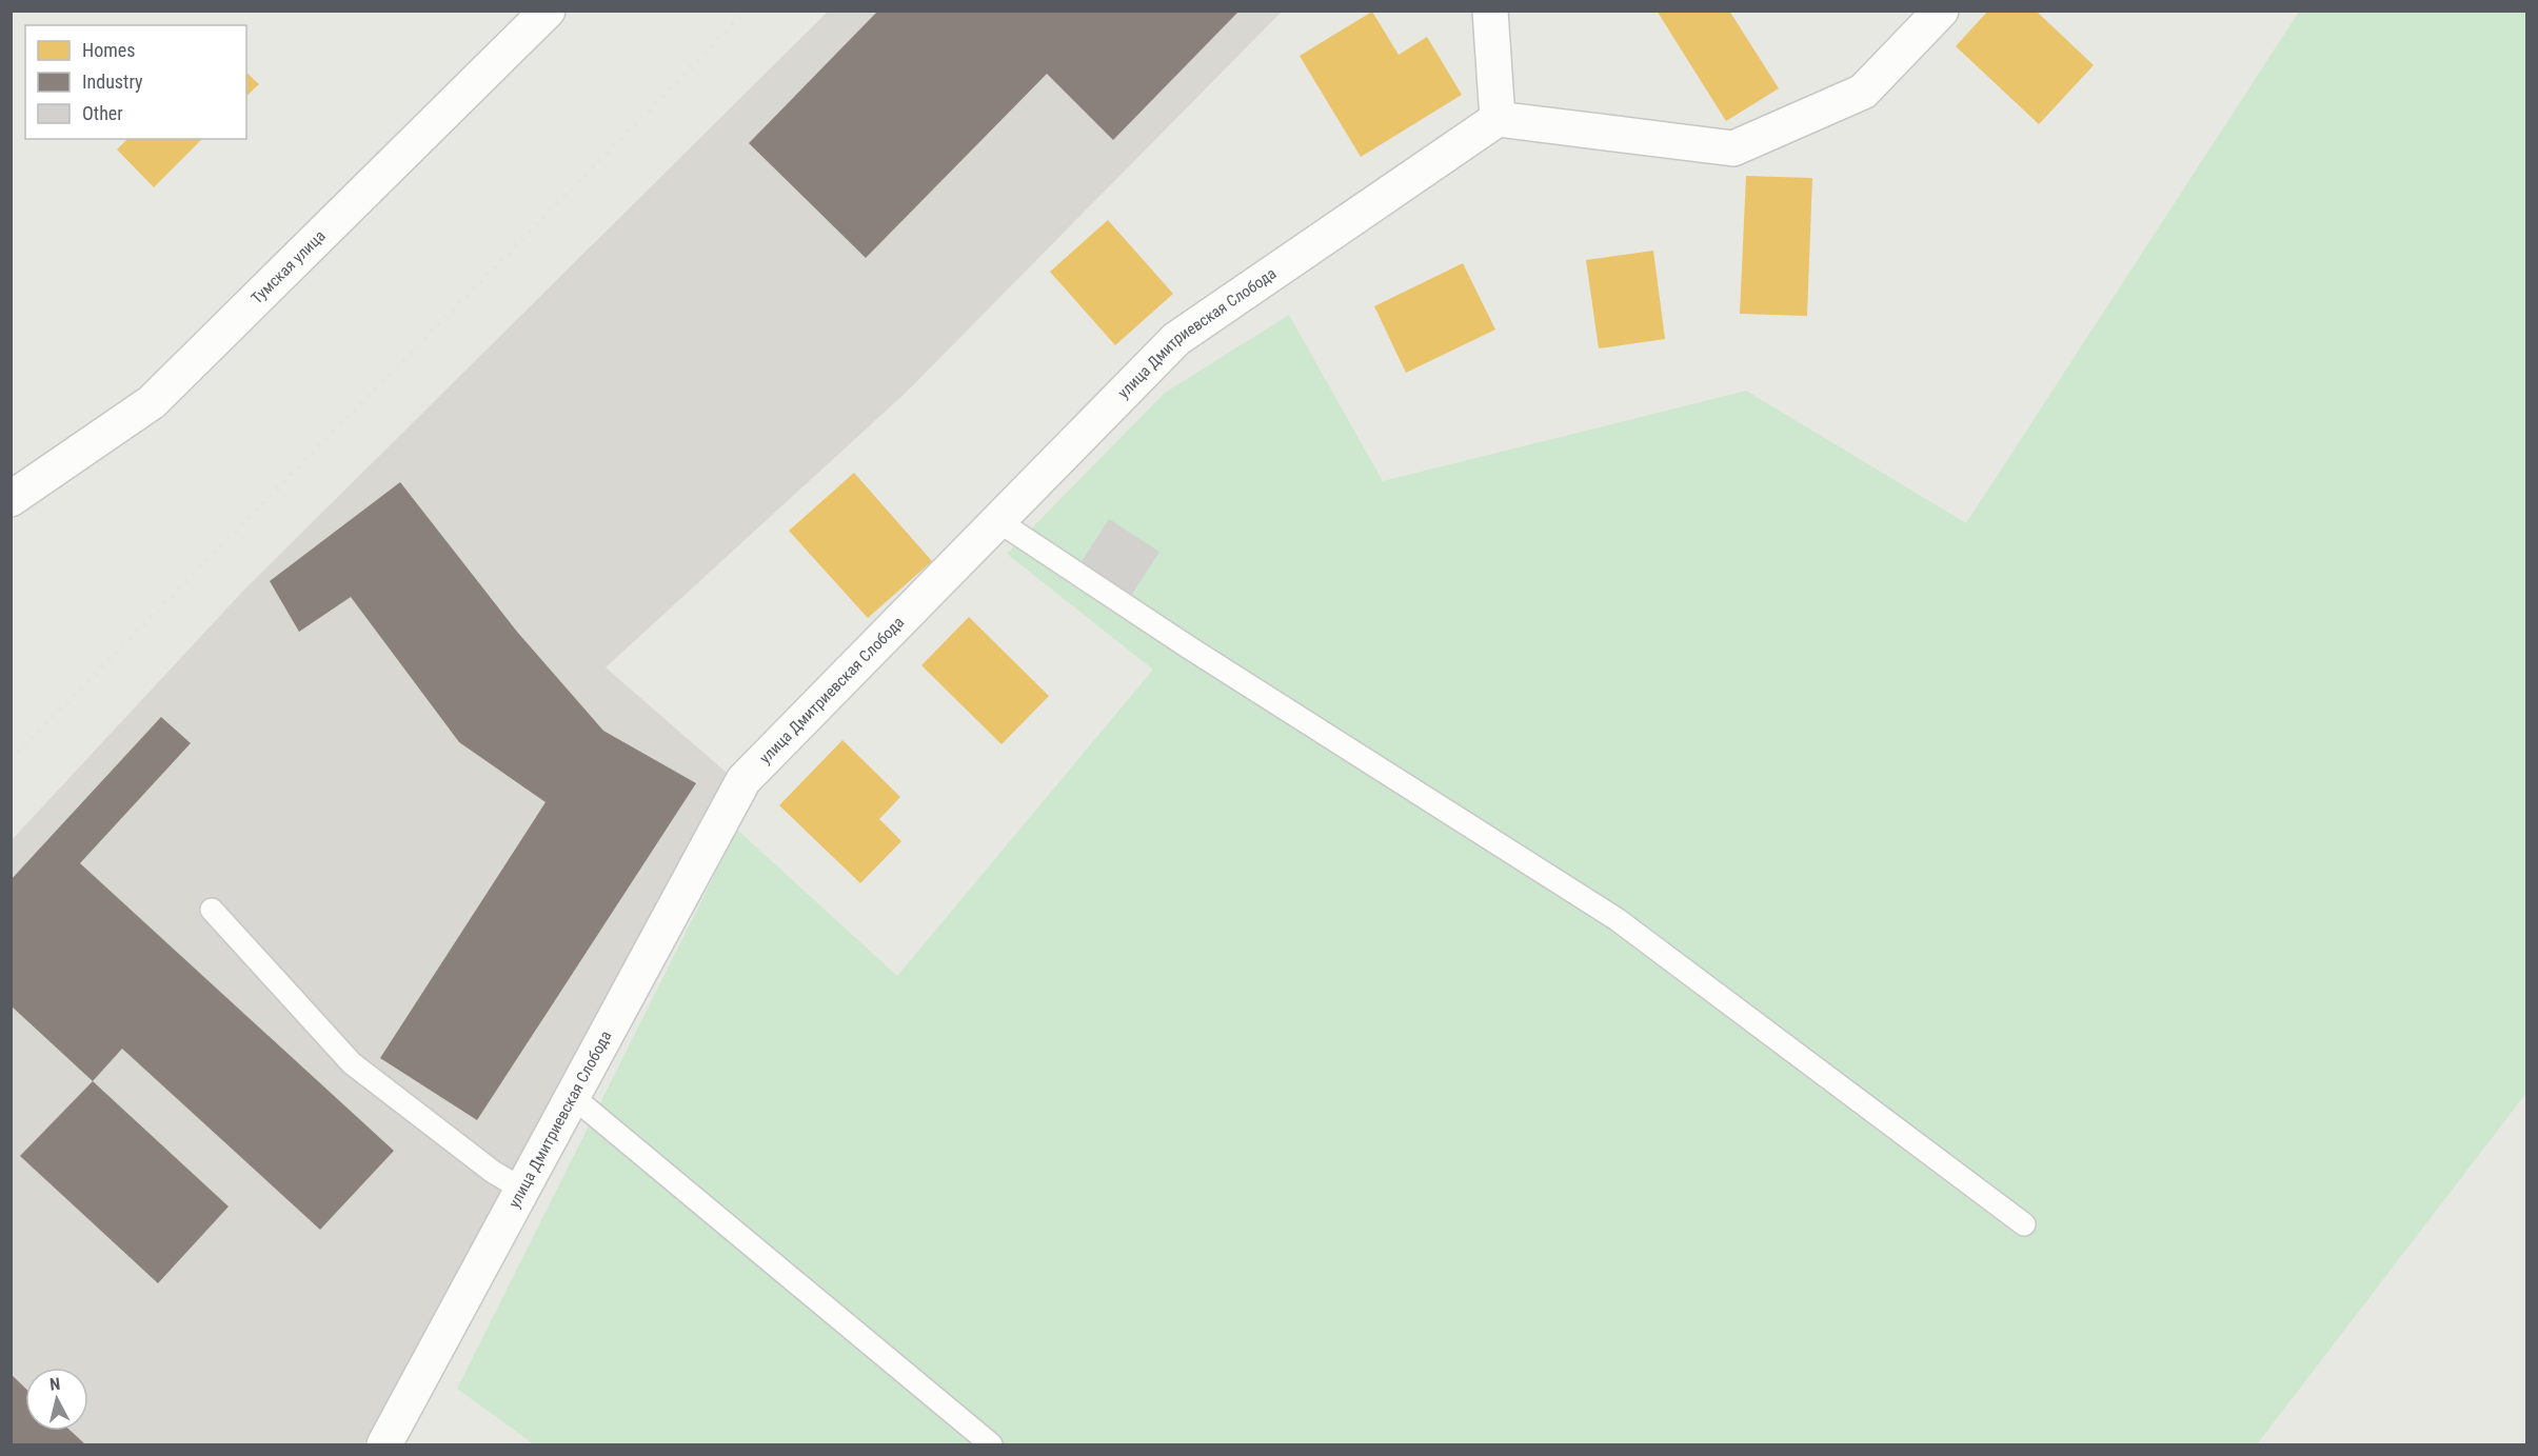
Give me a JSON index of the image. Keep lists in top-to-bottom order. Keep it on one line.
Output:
{"streets":{"street":["Тумская улица","улица Дмитриевская Слобода"]},"legend":["Homes","Industry","Other"],"north":"top"}
